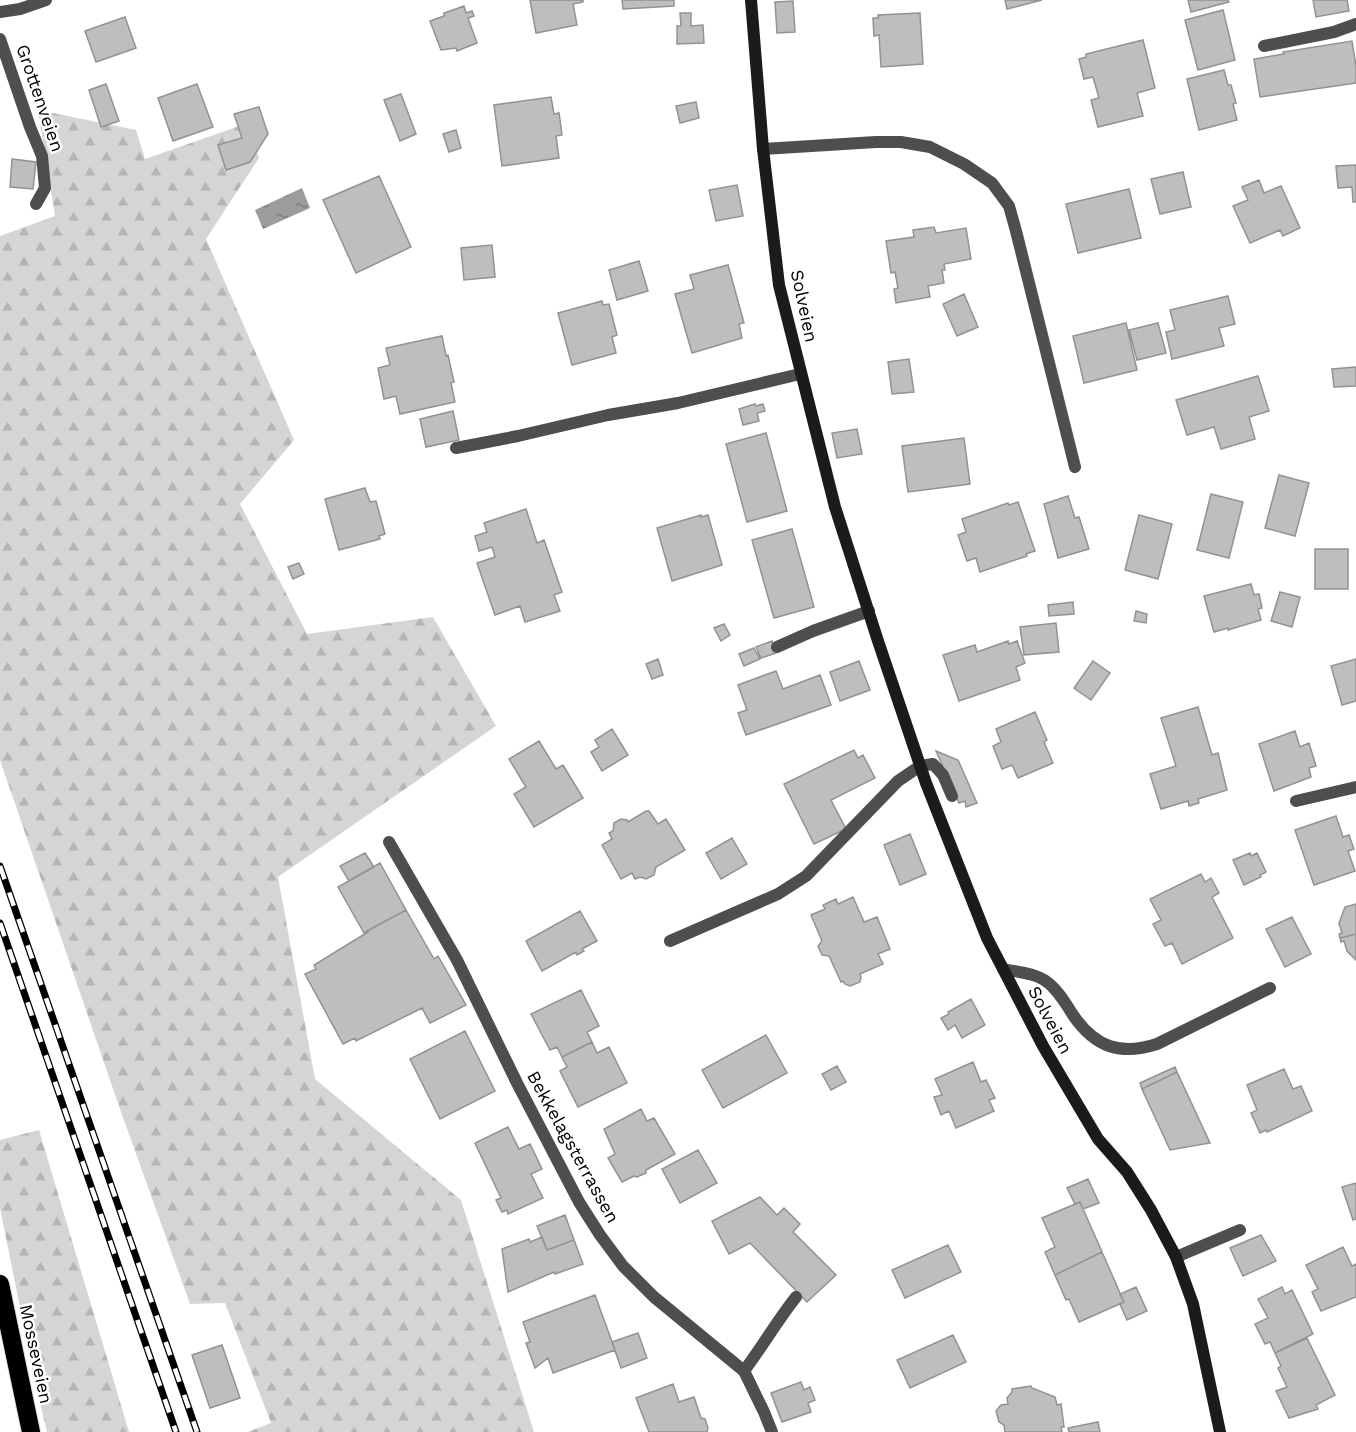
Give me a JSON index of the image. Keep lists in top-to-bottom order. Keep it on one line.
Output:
{"streets":{"highway":["Mosseveien"],"street":["Grottenveien","Solveien","Bekkelagsterrassen"]}}
